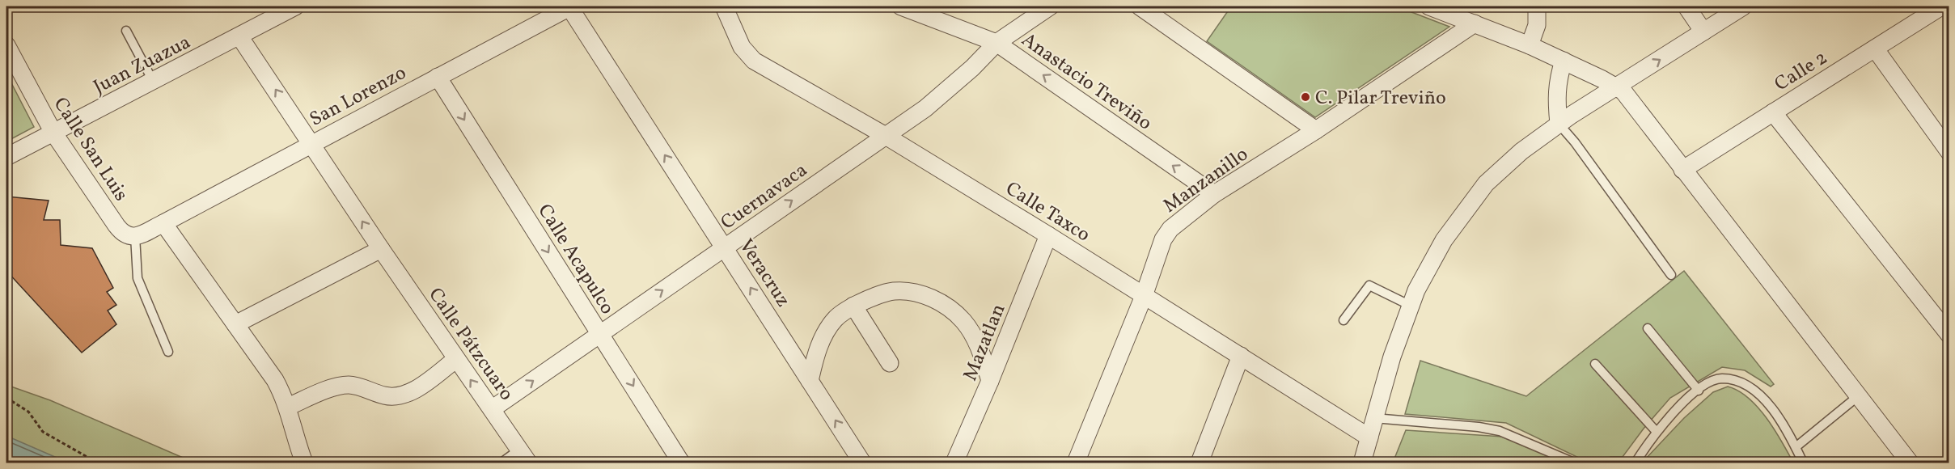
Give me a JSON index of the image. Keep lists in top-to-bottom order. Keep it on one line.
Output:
{"streets":{"street":["Juan Zuazua","Calle 2","Anastacio Treviño","San Lorenzo","Calle San Luis","Manzanillo","Cuernavaca","Calle Taxco","Calle Acapulco","Veracruz","Mazatlan","Calle Pátzcuaro"]},"crossings":[["Juan Zuazua","Calle San Luis"],["Juan Zuazua","Calle Pátzcuaro"],["Anastacio Treviño","Manzanillo"],["Anastacio Treviño","Cuernavaca"],["San Lorenzo","Calle Acapulco"],["San Lorenzo","Veracruz"],["San Lorenzo","Calle Pátzcuaro"],["Manzanillo","Calle Taxco"],["Cuernavaca","Calle Taxco"],["Cuernavaca","Calle Acapulco"],["Cuernavaca","Veracruz"],["Cuernavaca","Calle Pátzcuaro"],["Calle Taxco","Mazatlan"]],"one_way":["Cuernavaca","Calle Acapulco","Veracruz","Calle Pátzcuaro"],"places":["C. Pilar Treviño"]}
